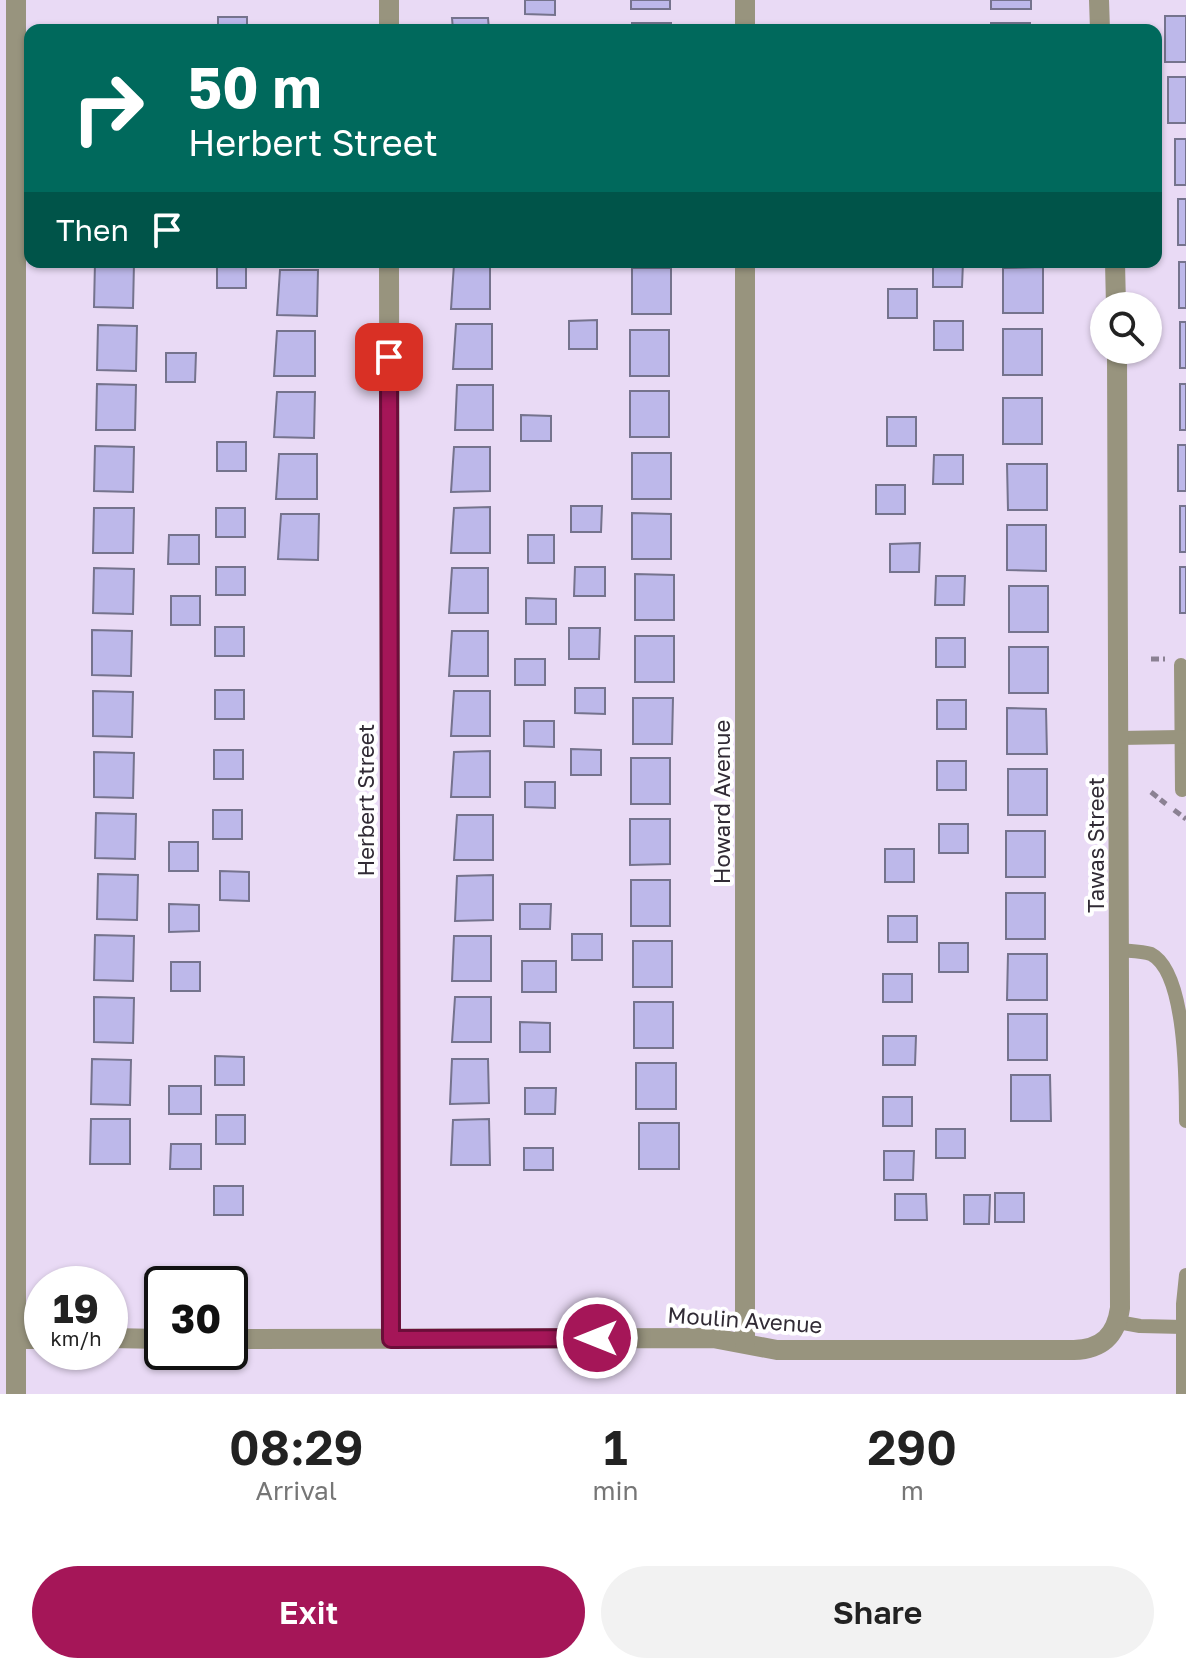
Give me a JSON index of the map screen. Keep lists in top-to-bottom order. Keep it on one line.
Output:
{"streets":{"street":["Herbert Street","Howard Avenue","Tawas Street","Moulin Avenue"]},"crossings":[["Herbert Street","Moulin Avenue"],["Howard Avenue","Moulin Avenue"],["Tawas Street","Moulin Avenue"]],"page":{"turn":["50 m","Herbert Street"],"then":"Then","speed":"19 km/h","limit":"30","eta":["08:29","Arrival","1","min","290","m"],"buttons":["Exit","Share"]}}
